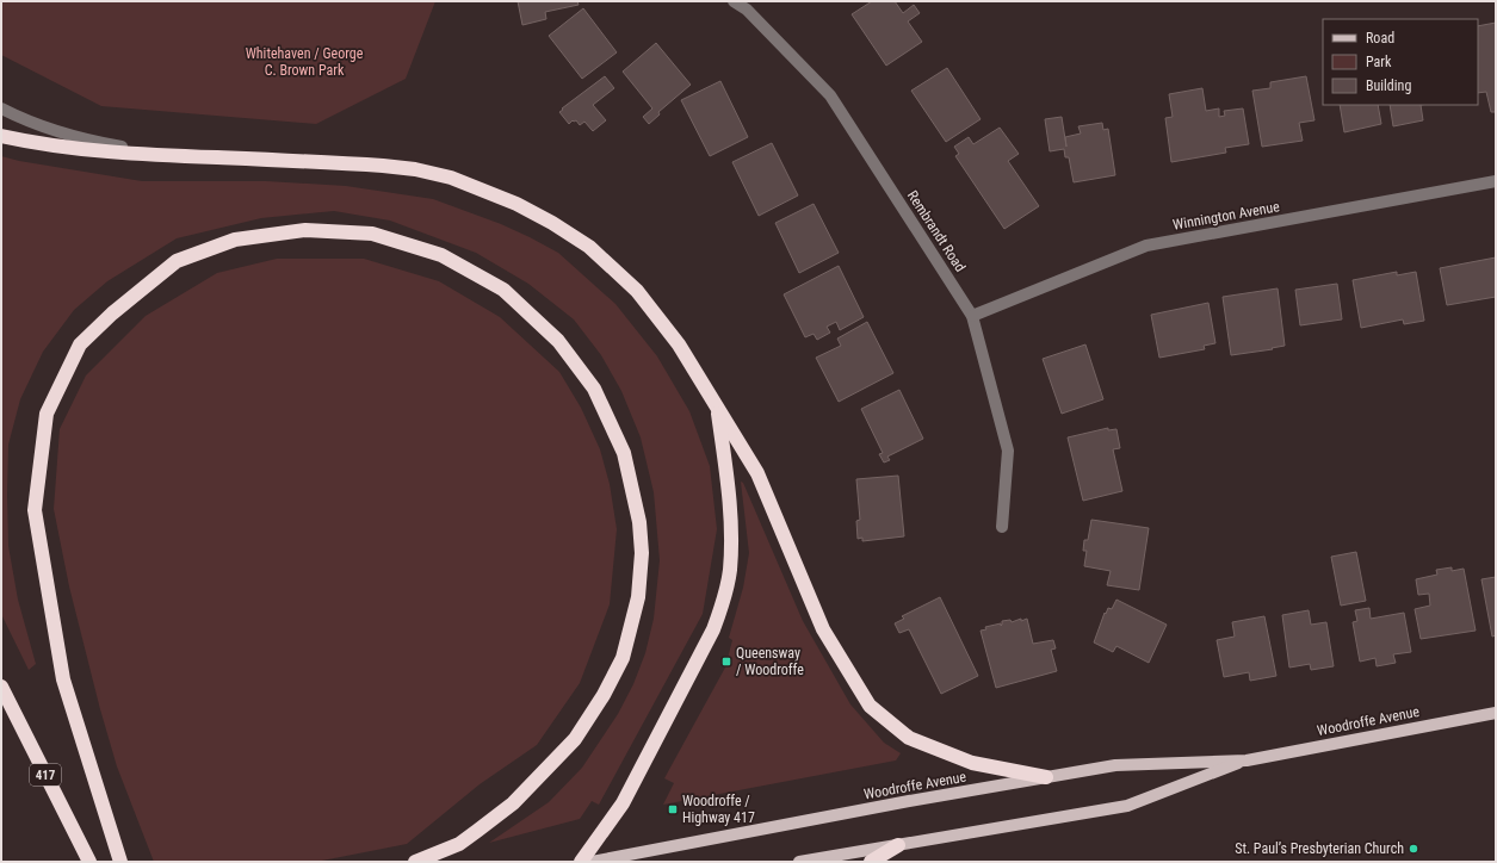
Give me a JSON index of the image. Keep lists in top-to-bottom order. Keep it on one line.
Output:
{"streets":{"highway":["417"],"main road":["Woodroffe Avenue"],"street":["Winnington Avenue","Rembrandt Road"]},"crossings":[["Winnington Avenue","Rembrandt Road"]],"parks":["Whitehaven / George C. Brown Park"],"places":{"transit":["Queensway / Woodroffe","Woodroffe / Highway 417"],"other":["St. Paul’s Presbyterian Church"]},"legend":["Road","Park","Building"]}
